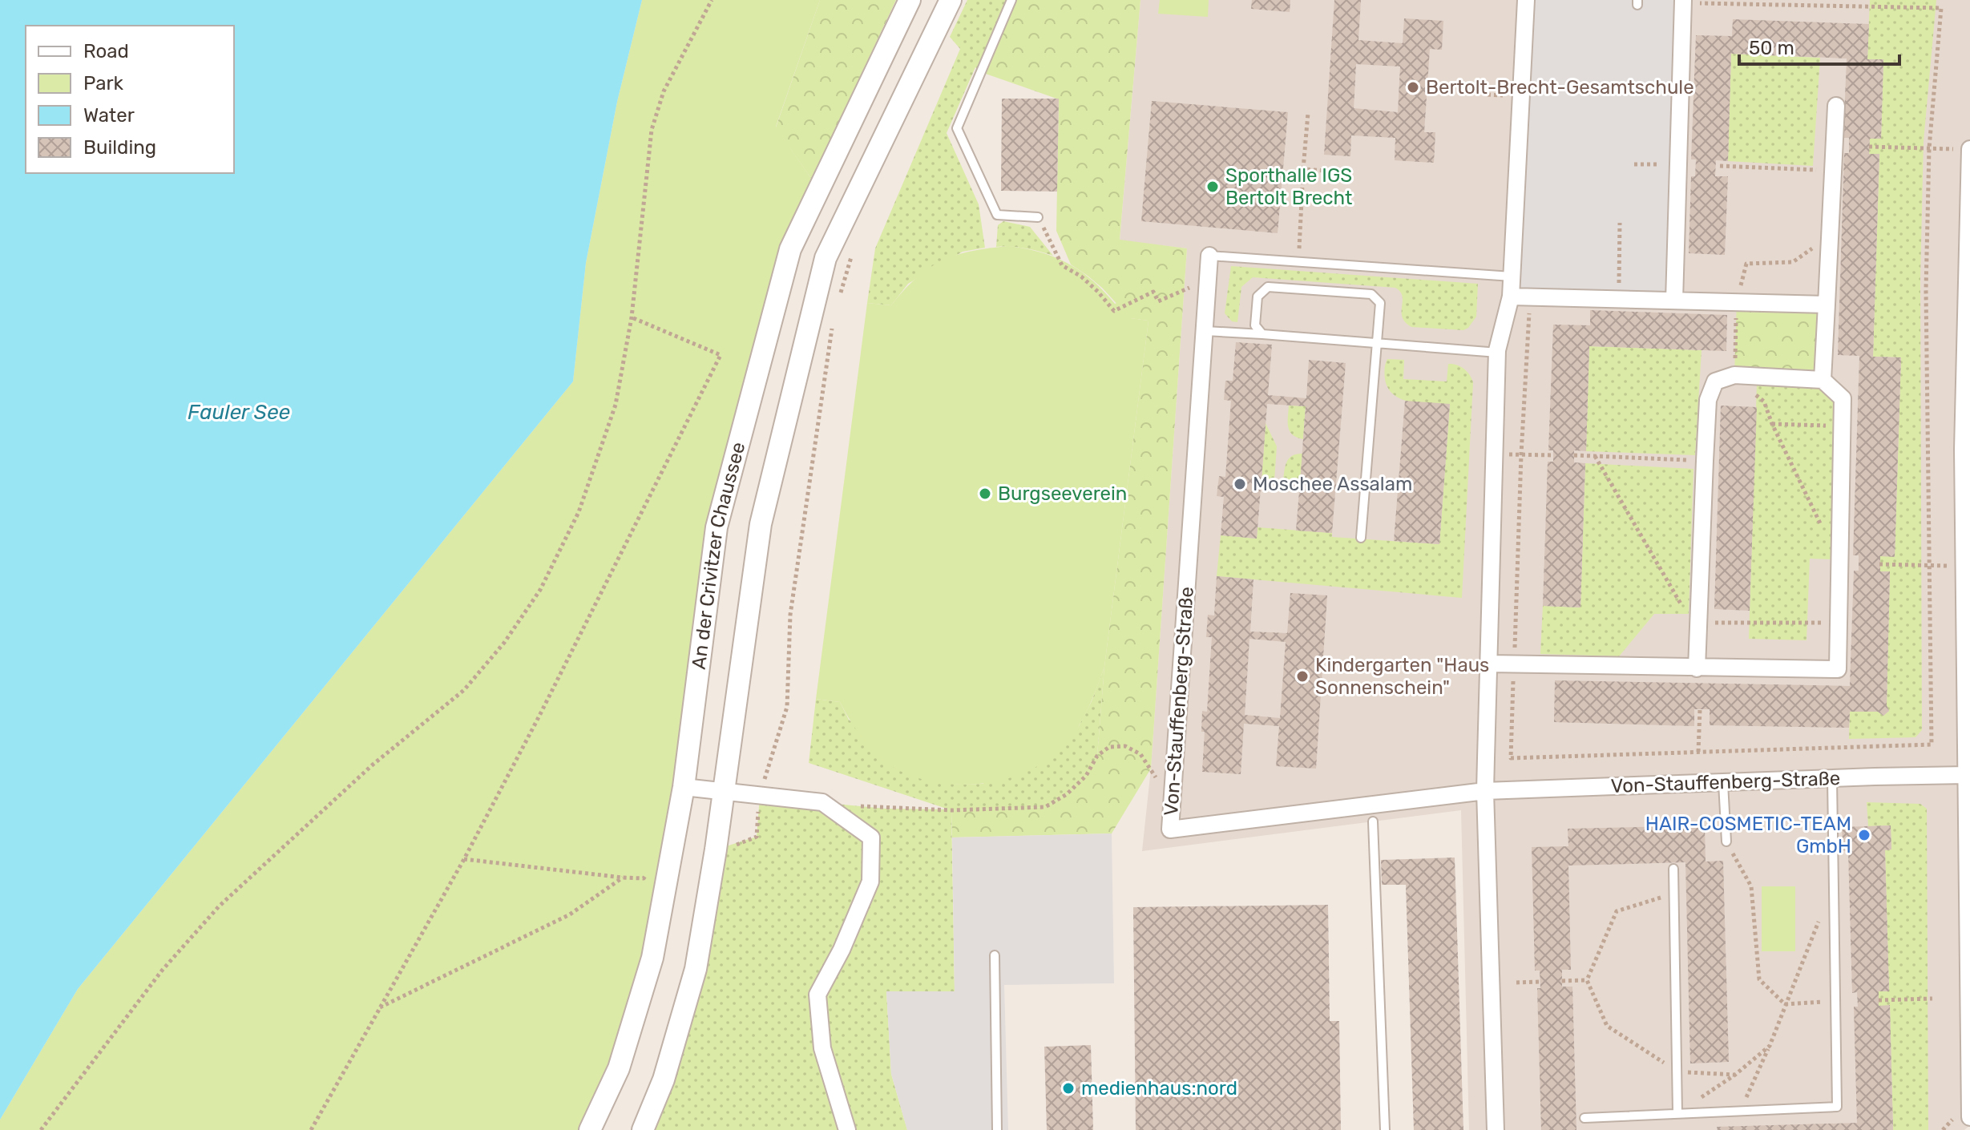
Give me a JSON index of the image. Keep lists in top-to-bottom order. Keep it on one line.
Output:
{"streets":{"street":["An der Crivitzer Chaussee","Von-Stauffenberg-Straße"]},"water":["Fauler See"],"places":["Bertolt-Brecht-Gesamtschule","Sporthalle IGS Bertolt Brecht","Moschee Assalam","Burgseeverein","Kindergarten \"Haus Sonnenschein\"","HAIR-COSMETIC-TEAM GmbH","medienhaus:nord"],"legend":["Road","Park","Water","Building"],"scale_bar":"50 m"}
